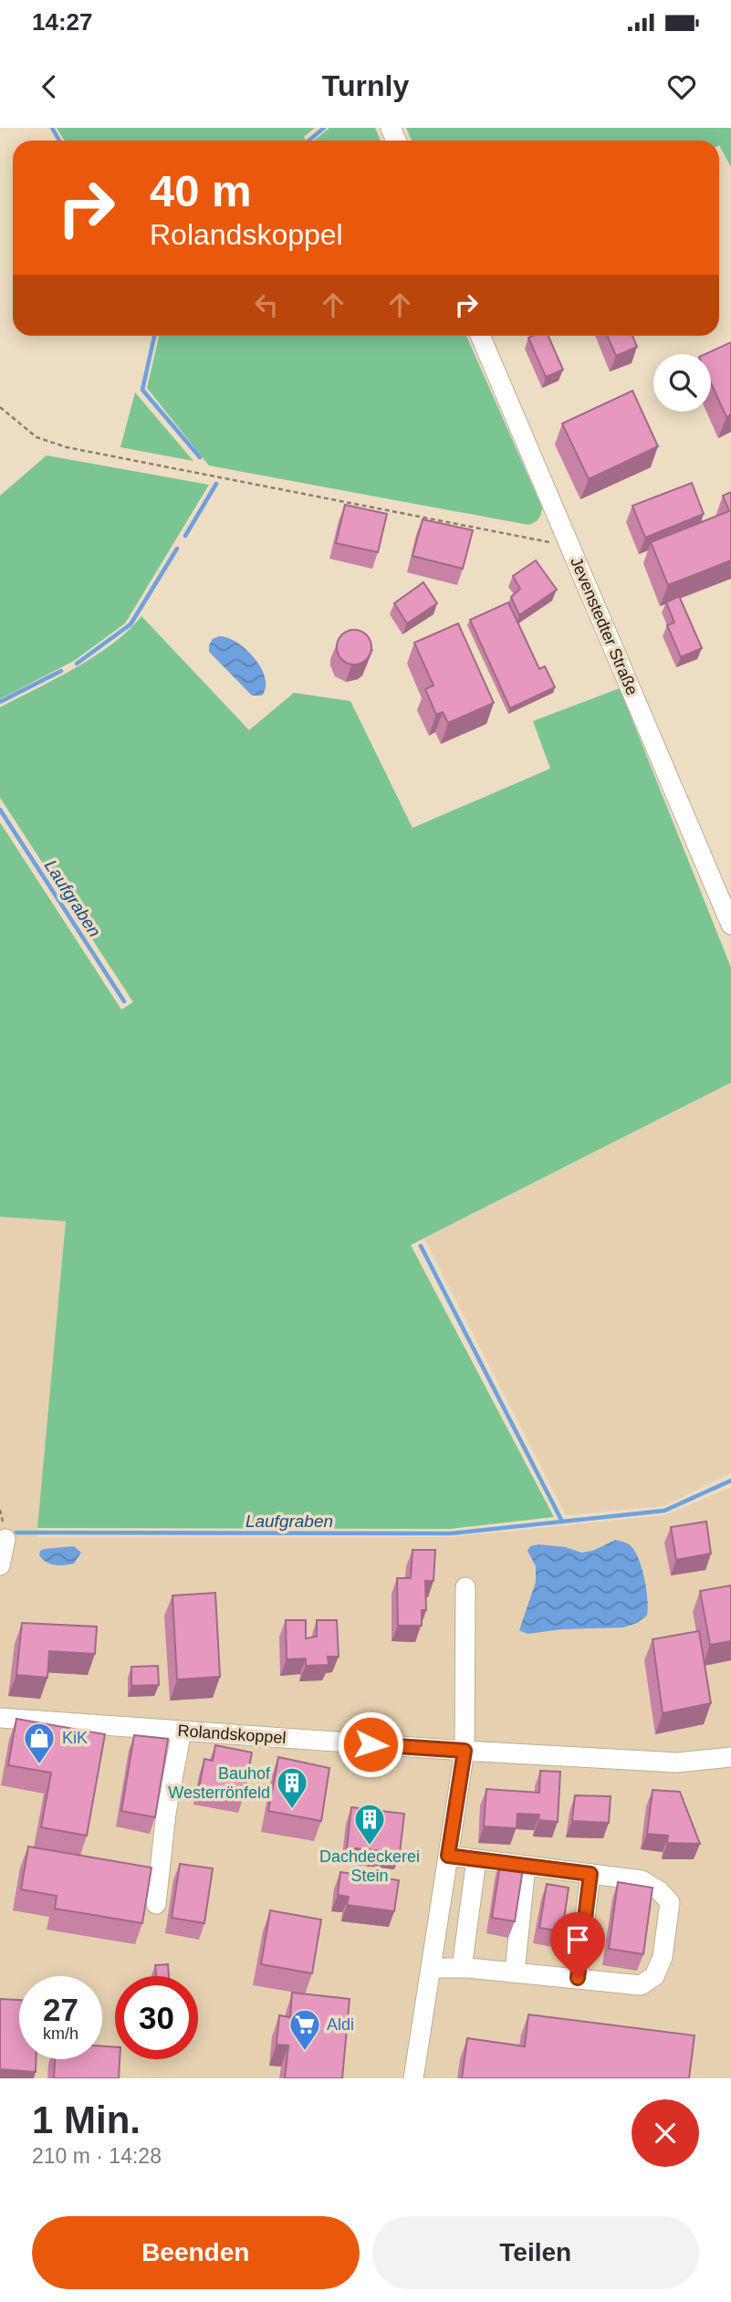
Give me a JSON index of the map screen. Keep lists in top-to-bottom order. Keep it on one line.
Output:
{"streets":{"street":["Jevenstedter Straße","Rolandskoppel"]},"water":["Laufgraben"],"places":{"shop":["KiK"],"building":["Bauhof Westerrönfeld","Dachdeckerei Stein"],"supermarket":["Aldi"]},"page":{"status":"14:27","header":"Turnly","turn":["40 m","Rolandskoppel"],"speed":"27 km/h","limit":"30","heading":["1 Min.","210 m · 14:28"],"buttons":["Beenden","Teilen"]}}
